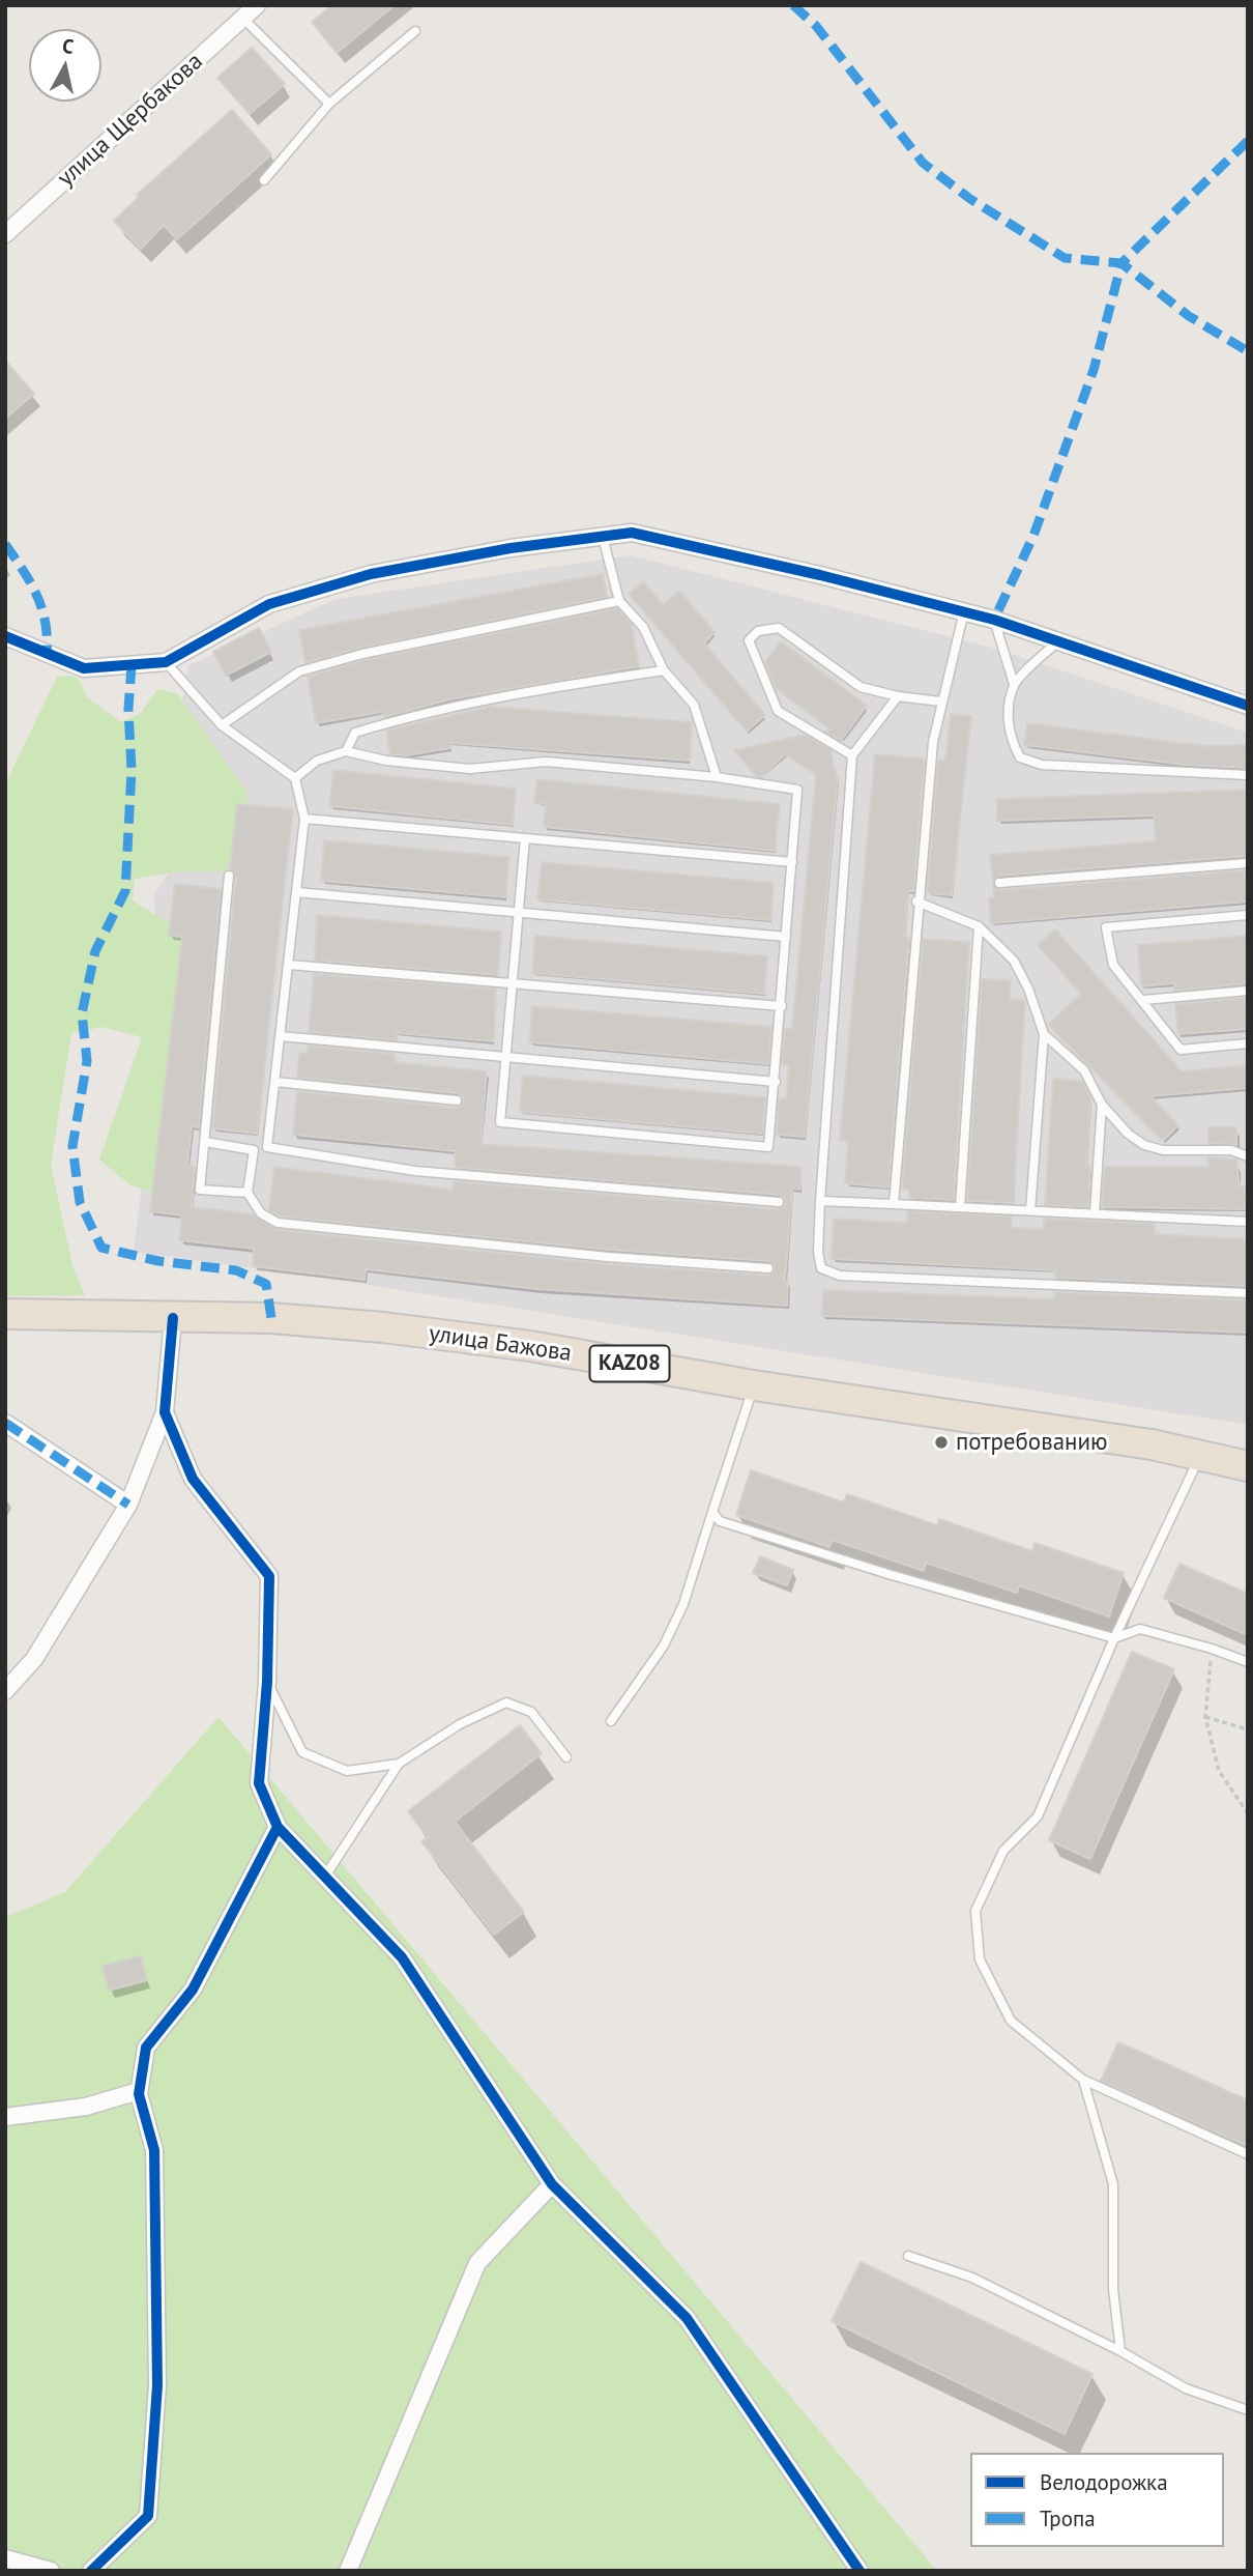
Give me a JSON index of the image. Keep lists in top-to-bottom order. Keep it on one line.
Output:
{"streets":{"highway":["улица Бажова","KAZ08"],"street":["улица Щербакова"]},"places":["потребованию"],"legend":["Велодорожка","Тропа"],"north":"top"}
